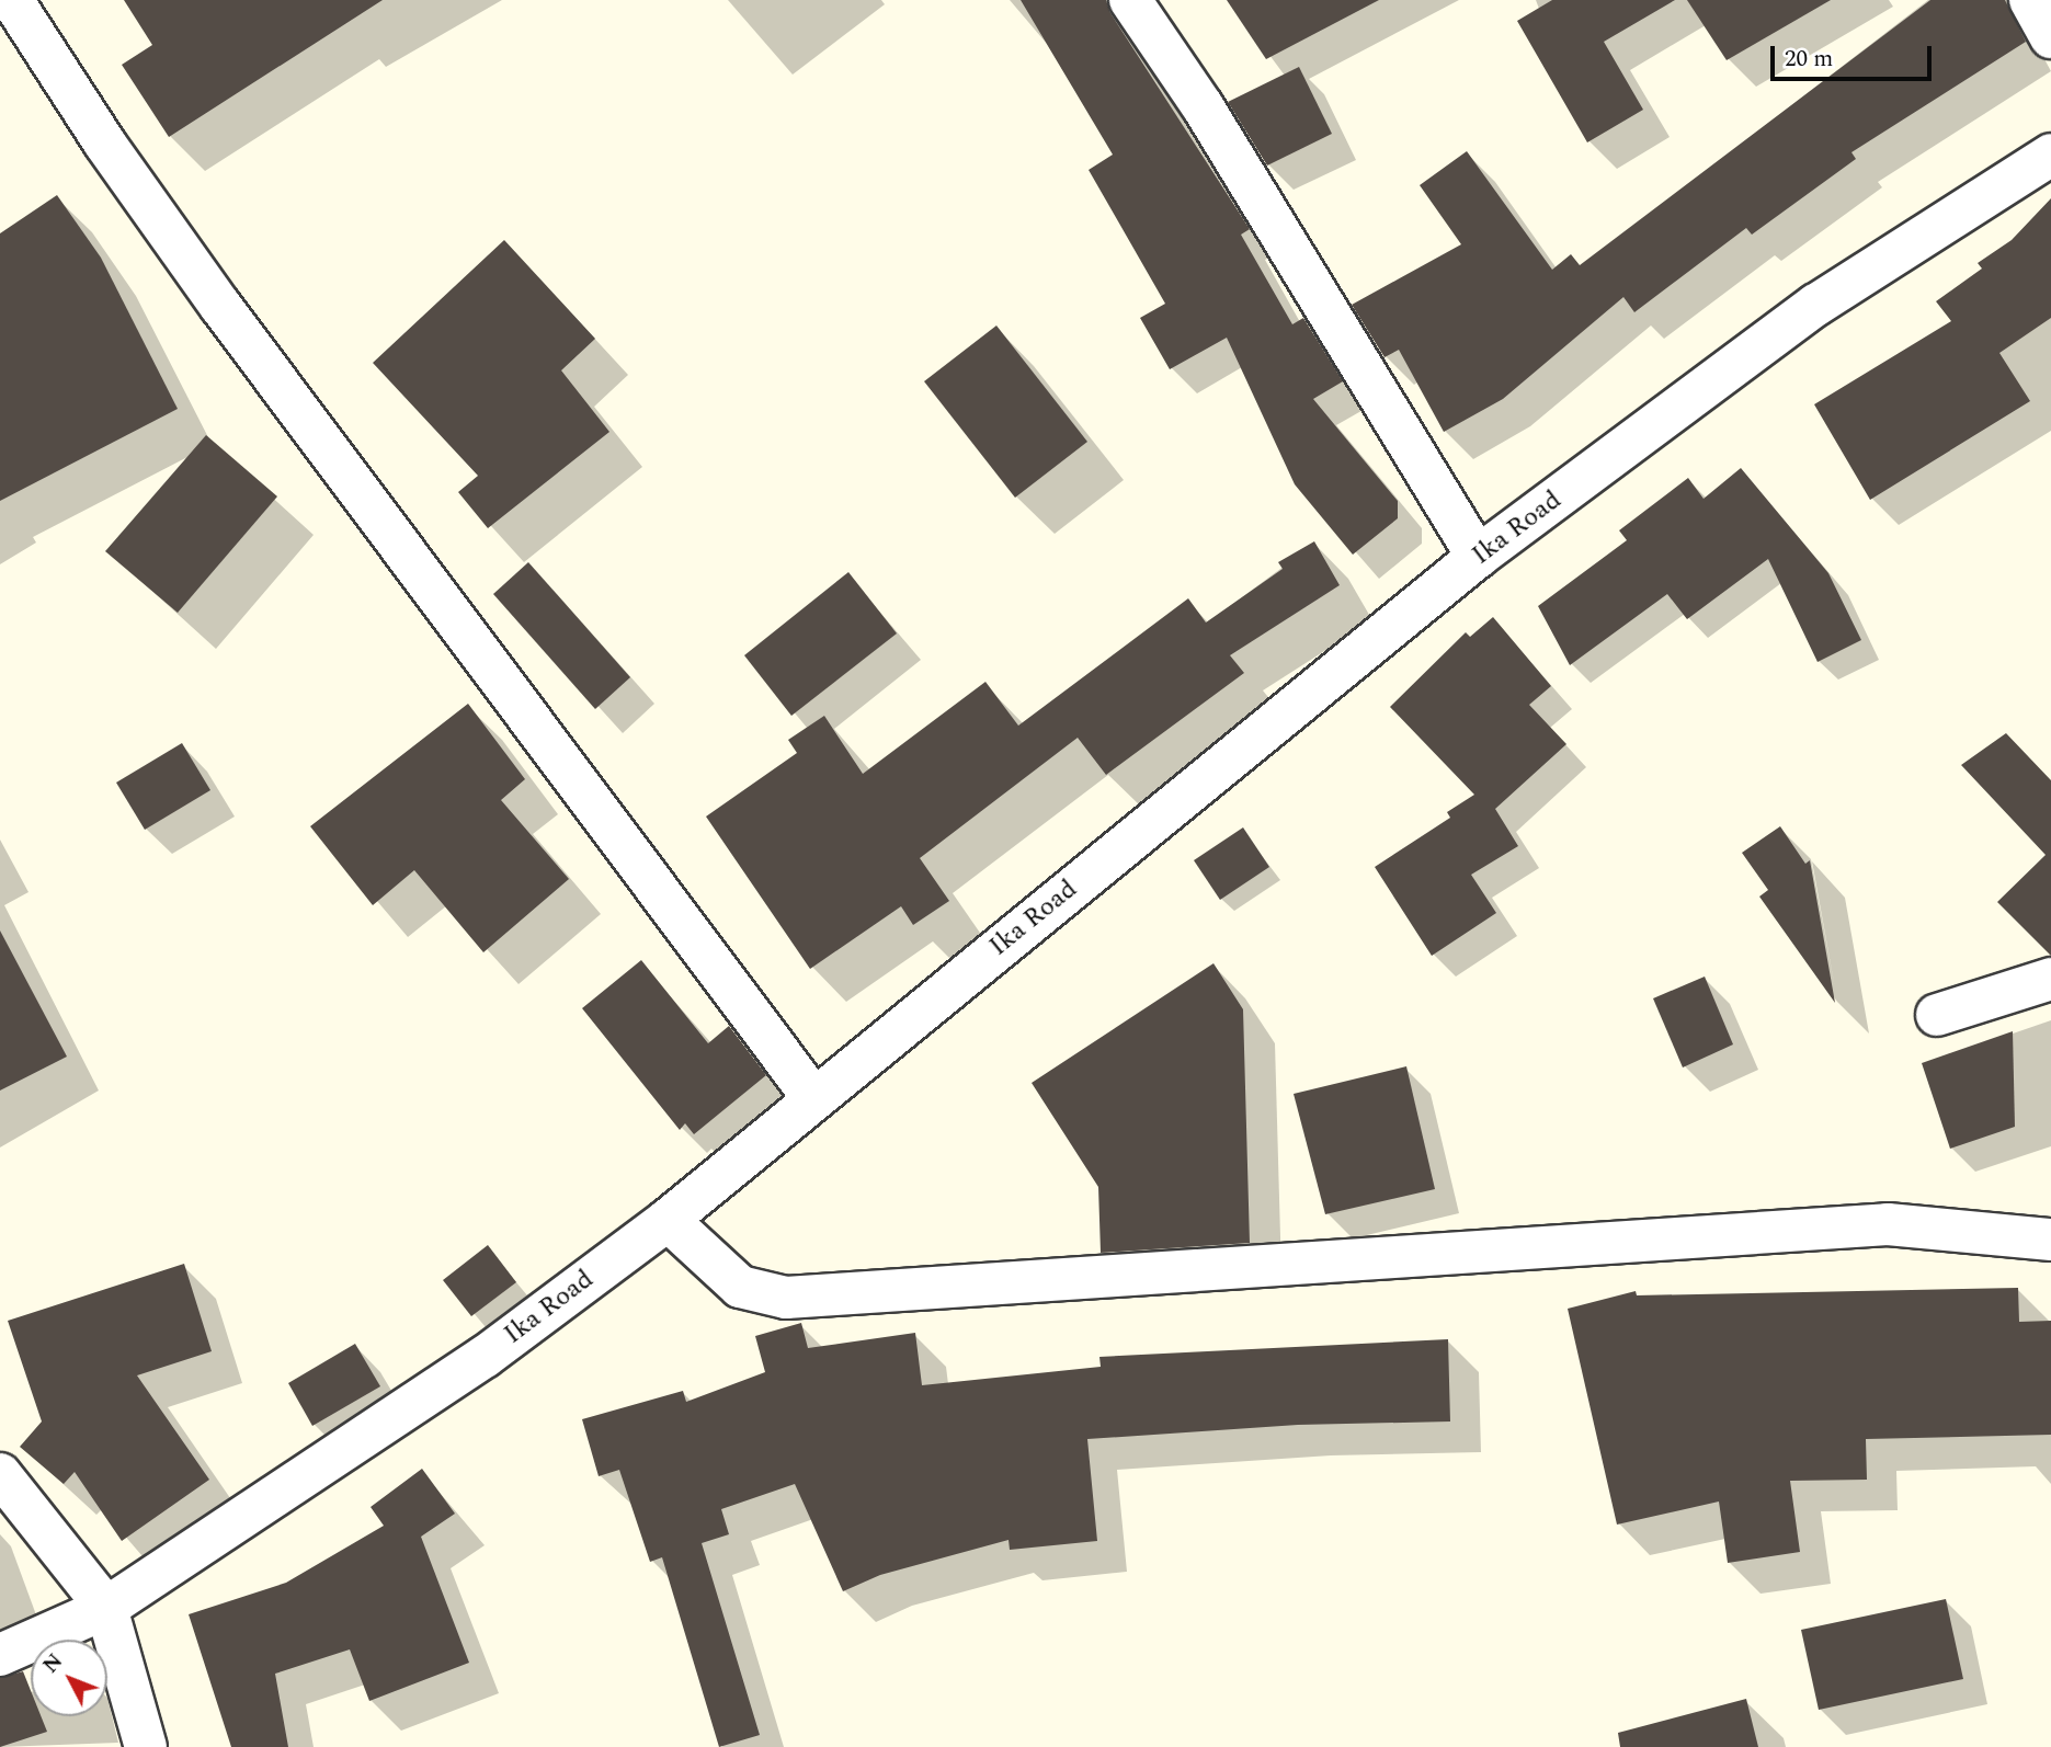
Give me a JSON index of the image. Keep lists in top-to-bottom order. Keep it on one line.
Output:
{"streets":{"street":["Ika Road"]},"scale_bar":"20 m","north":"top left"}
